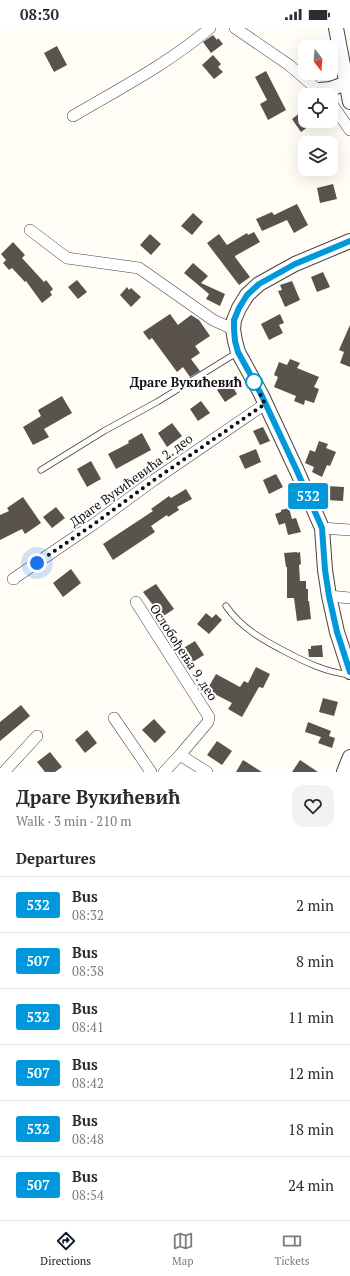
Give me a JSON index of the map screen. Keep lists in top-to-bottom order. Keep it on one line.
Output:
{"streets":{"street":["Драге Вукићевића 2. део","Ослобођења 9. део"]},"places":["Драге Вукићевић"],"lines":["bus line 532"],"north":"bottom","page":{"status":"08:30","on_map":"532","heading":[["Драге Вукићевић","Walk · 3 min · 210 m"],"Departures"],"list":[{"mark":"532","name":"Bus","note":"08:32","value":"2 min"},{"mark":"507","name":"Bus","note":"08:38","value":"8 min"},{"mark":"532","name":"Bus","note":"08:41","value":"11 min"},{"mark":"507","name":"Bus","note":"08:42","value":"12 min"},{"mark":"532","name":"Bus","note":"08:48","value":"18 min"},{"mark":"507","name":"Bus","note":"08:54","value":"24 min"}],"tabs":["Directions","Map","Tickets"]}}
